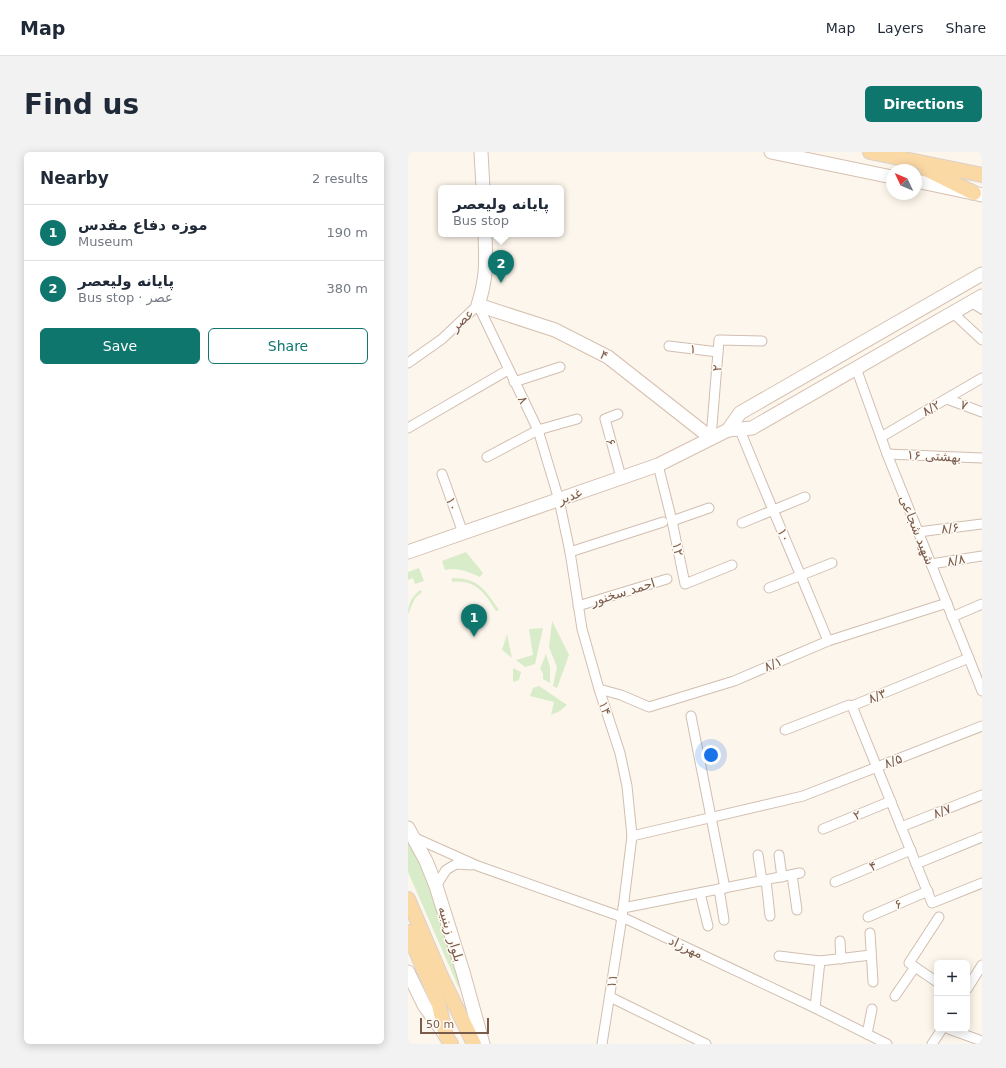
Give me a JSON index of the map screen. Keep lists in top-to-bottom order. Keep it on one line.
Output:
{"streets":{"street":["عصر","۱","۴","۲","۸","۷","۸/۲","۶","۱۶ بهشتی","غدیر","۱۰","۸/۶","شهید شجاعی","۱۲","۸/۸","احمد سخنور","۸/۱","۸/۳","۱۴","۸/۵","۸/۷","بلوار زینبیه","مهرزاد","۱۱"]},"crossings":[["عصر","۴"],["عصر","۸"],["۱","۲"],["۴","۲"],["۴","۸"],["۴","غدیر"],["۲","غدیر"],["۸","غدیر"],["۸","۱۴"],["۷","۸/۲"],["۸/۲","شهید شجاعی"],["۶","غدیر"],["۱۶ بهشتی","شهید شجاعی"],["غدیر","۱۰"],["غدیر","شهید شجاعی"],["غدیر","۱۲"],["غدیر","۱۴"],["۱۰","۸/۱"],["۸/۶","شهید شجاعی"],["شهید شجاعی","۸/۸"],["شهید شجاعی","۸/۱"],["شهید شجاعی","۸/۳"],["احمد سخنور","۱۴"],["۸/۱","۱۴"],["۱۴","۸/۵"],["۱۴","مهرزاد"],["۱۴","۱۱"],["مهرزاد","۱۱"]],"scale_bar":"50 m","north":"top left","page":{"header":"Map","nav":["Map","Layers","Share"],"buttons":["Directions",["Save","Share"]],"title":"Find us","heading":["Nearby","2 results"],"popup":["پایانه ولیعصر","Bus stop"],"list":[{"mark":"1","name":"موزه دفاع مقدس","note":"Museum","value":"190 m"},{"mark":"2","name":"پایانه ولیعصر","note":"Bus stop · عصر","value":"380 m"}],"pins":["2","1"],"map_buttons":["+","−"],"scale":"50 m"}}
